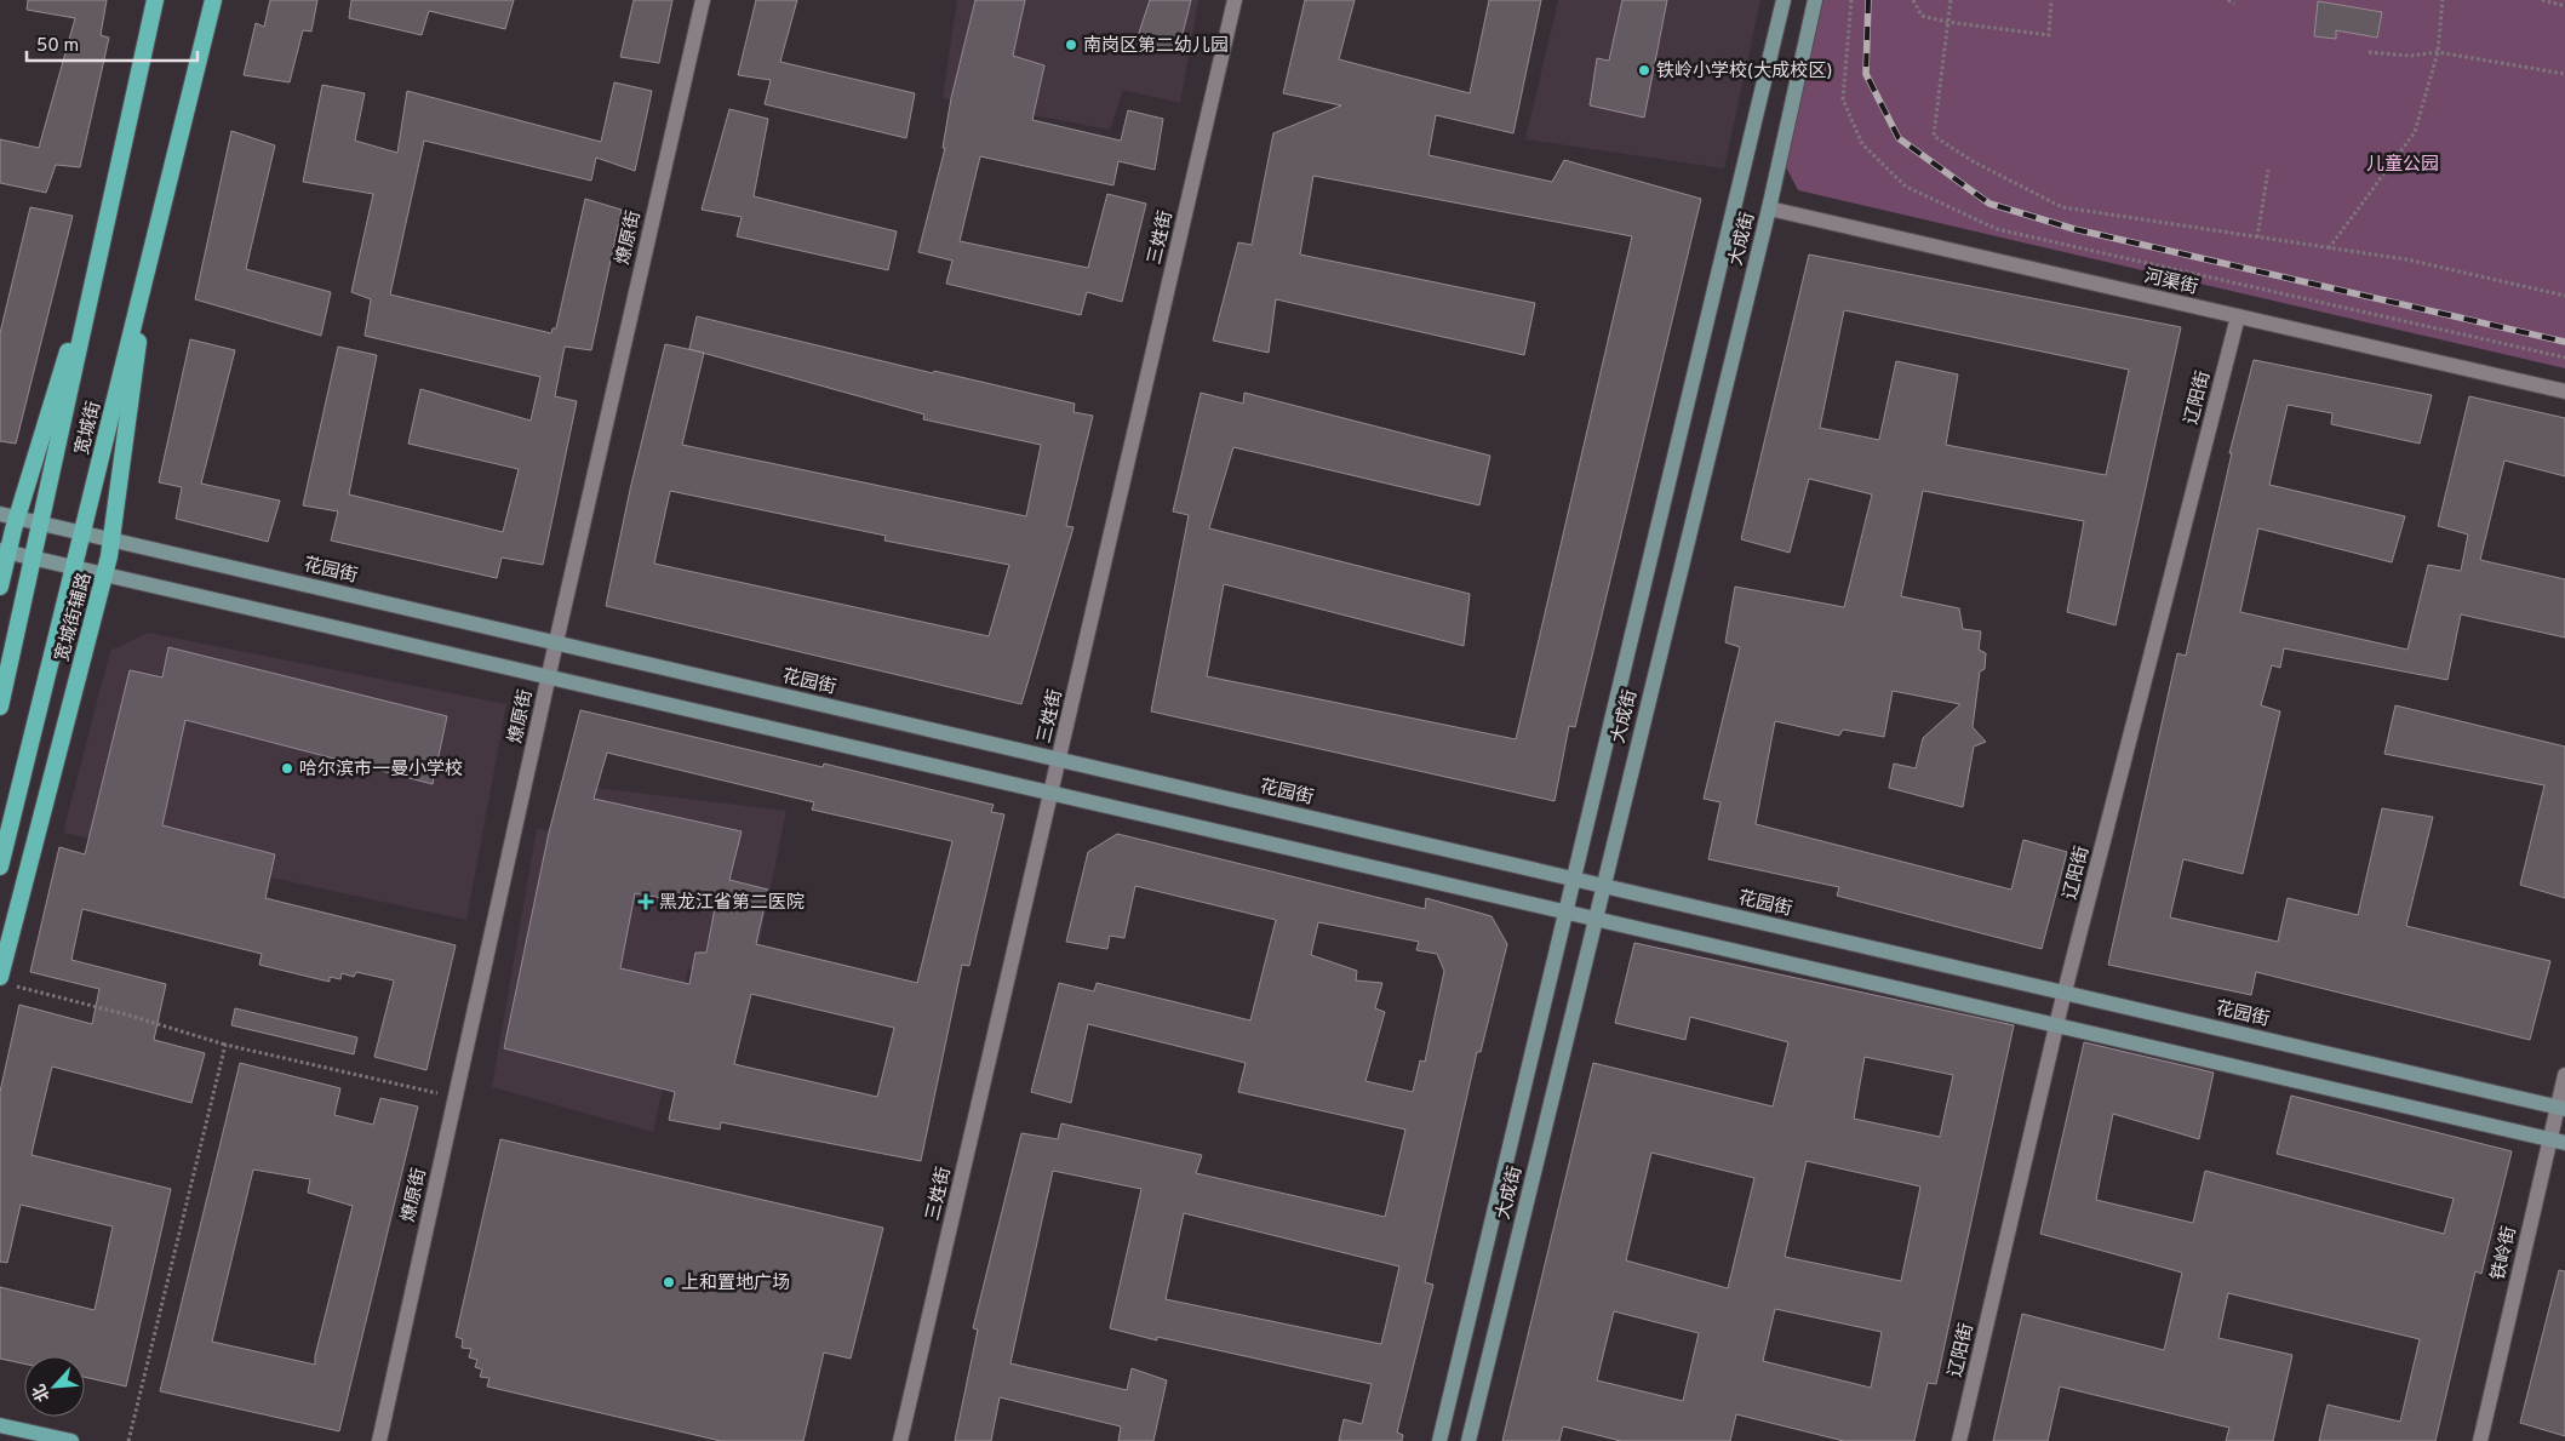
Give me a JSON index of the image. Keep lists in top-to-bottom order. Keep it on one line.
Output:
{"streets":{"highway":["宽城街","宽城街辅路"],"main road":["大成街","花园街"],"street":["燎原街","三姓街","河渠街","辽阳街","铁岭街"]},"crossings":[["燎原街","花园街"],["三姓街","花园街"],["大成街","河渠街"],["大成街","花园街"],["河渠街","辽阳街"],["辽阳街","花园街"],["宽城街","花园街"],["宽城街","宽城街辅路"],["花园街","宽城街辅路"],["花园街","铁岭街"]],"parks":["儿童公园"],"places":{"other":["南岗区第二幼儿园","铁岭小学校(大成校区)","哈尔滨市一曼小学校","上和置地广场"],"health":["黑龙江省第二医院"]},"scale_bar":"50 m","north":"bottom left"}
